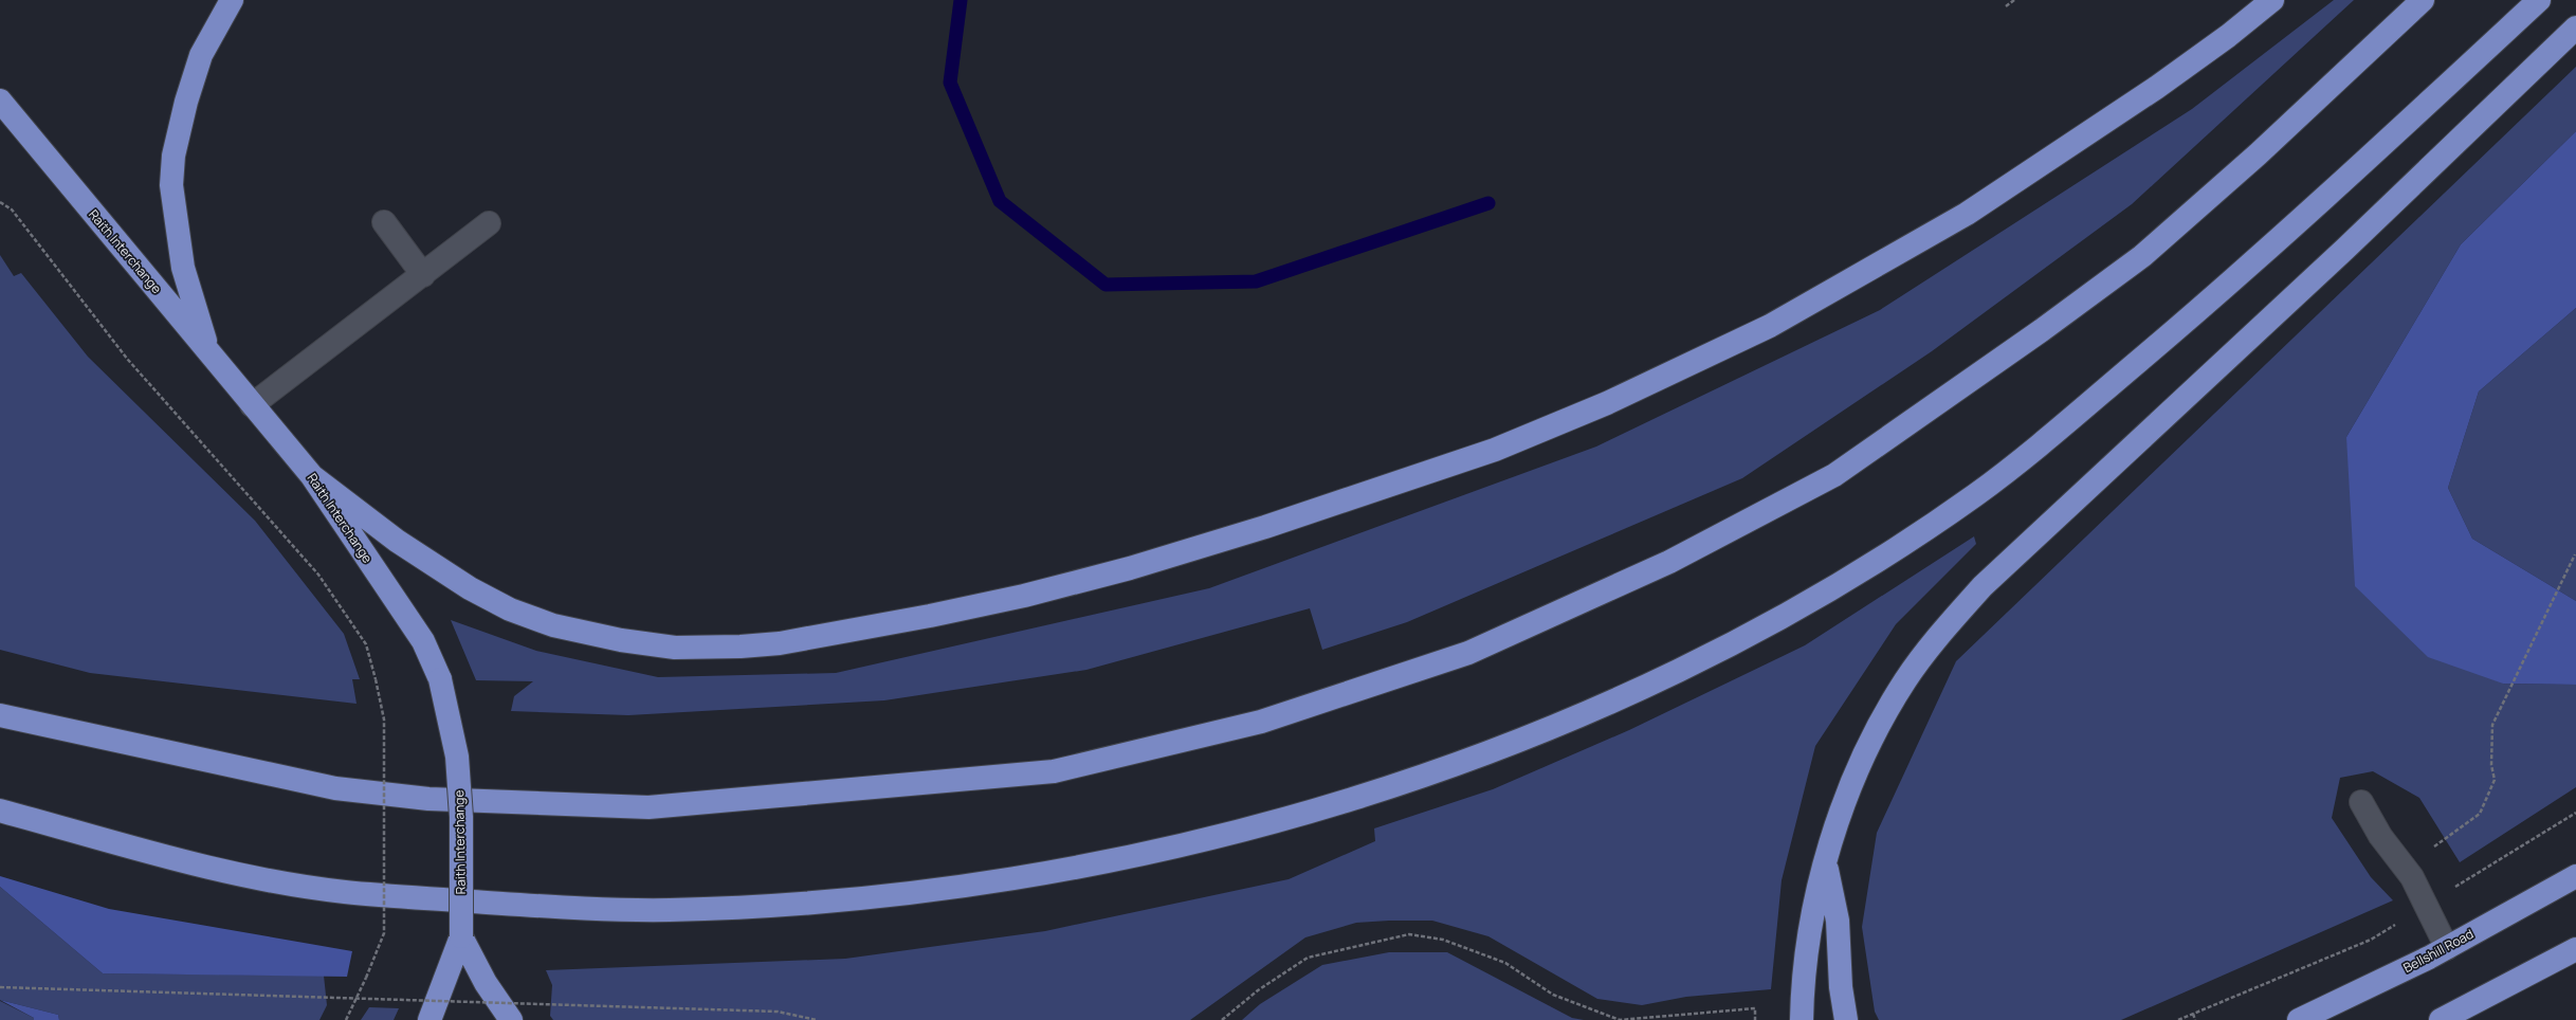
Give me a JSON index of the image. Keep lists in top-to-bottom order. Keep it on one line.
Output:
{"streets":{"highway":["Raith Interchange","Bellshill Road"]}}
